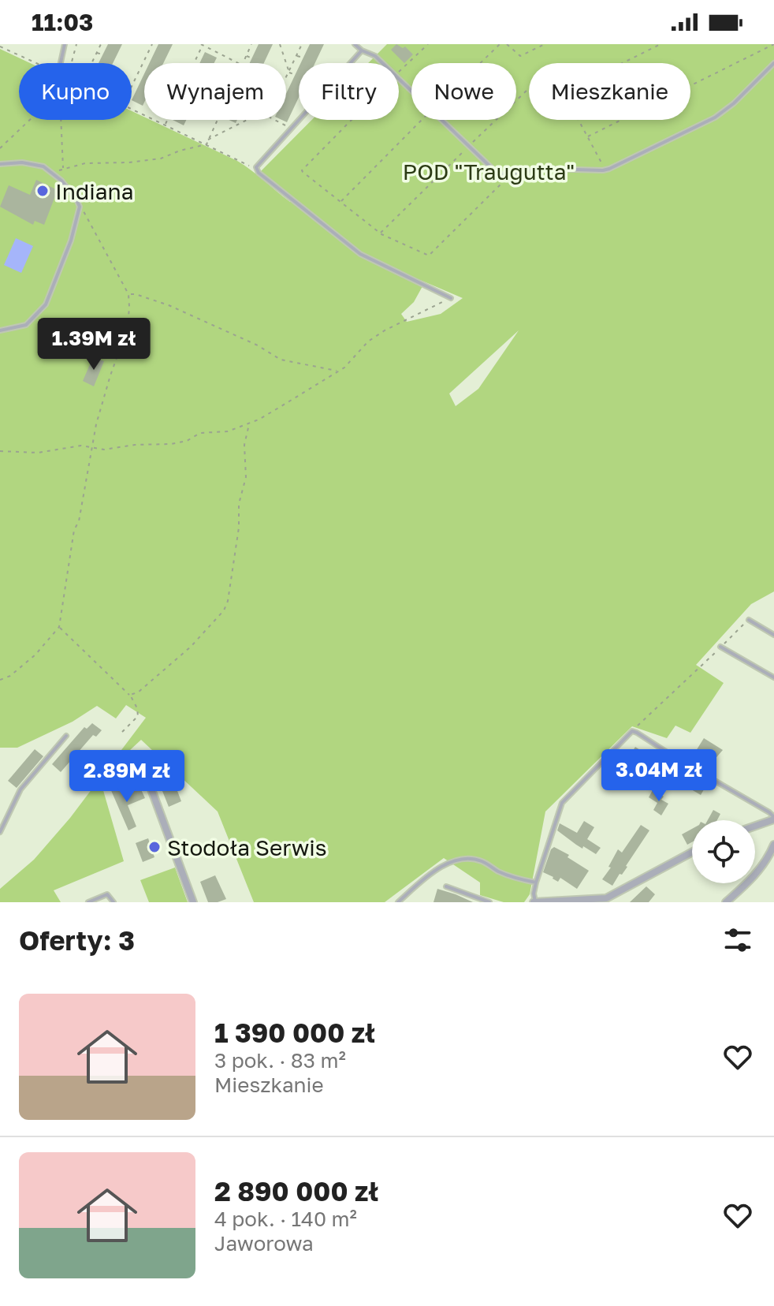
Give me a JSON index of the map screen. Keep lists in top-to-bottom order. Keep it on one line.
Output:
{"parks":["POD \"Traugutta\""],"places":["Indiana","Stodoła Serwis"],"page":{"status":"11:03","chip":["Kupno","Wynajem","Filtry","Nowe","Mieszkanie"],"price":["1.39M zł","3.04M zł","2.89M zł"],"heading":"Oferty: 3","list":[{"name":"1 390 000 zł","note":"3 pok. · 83 m² · Mieszkanie"},{"name":"2 890 000 zł","note":"4 pok. · 140 m² · Jaworowa"}]}}
